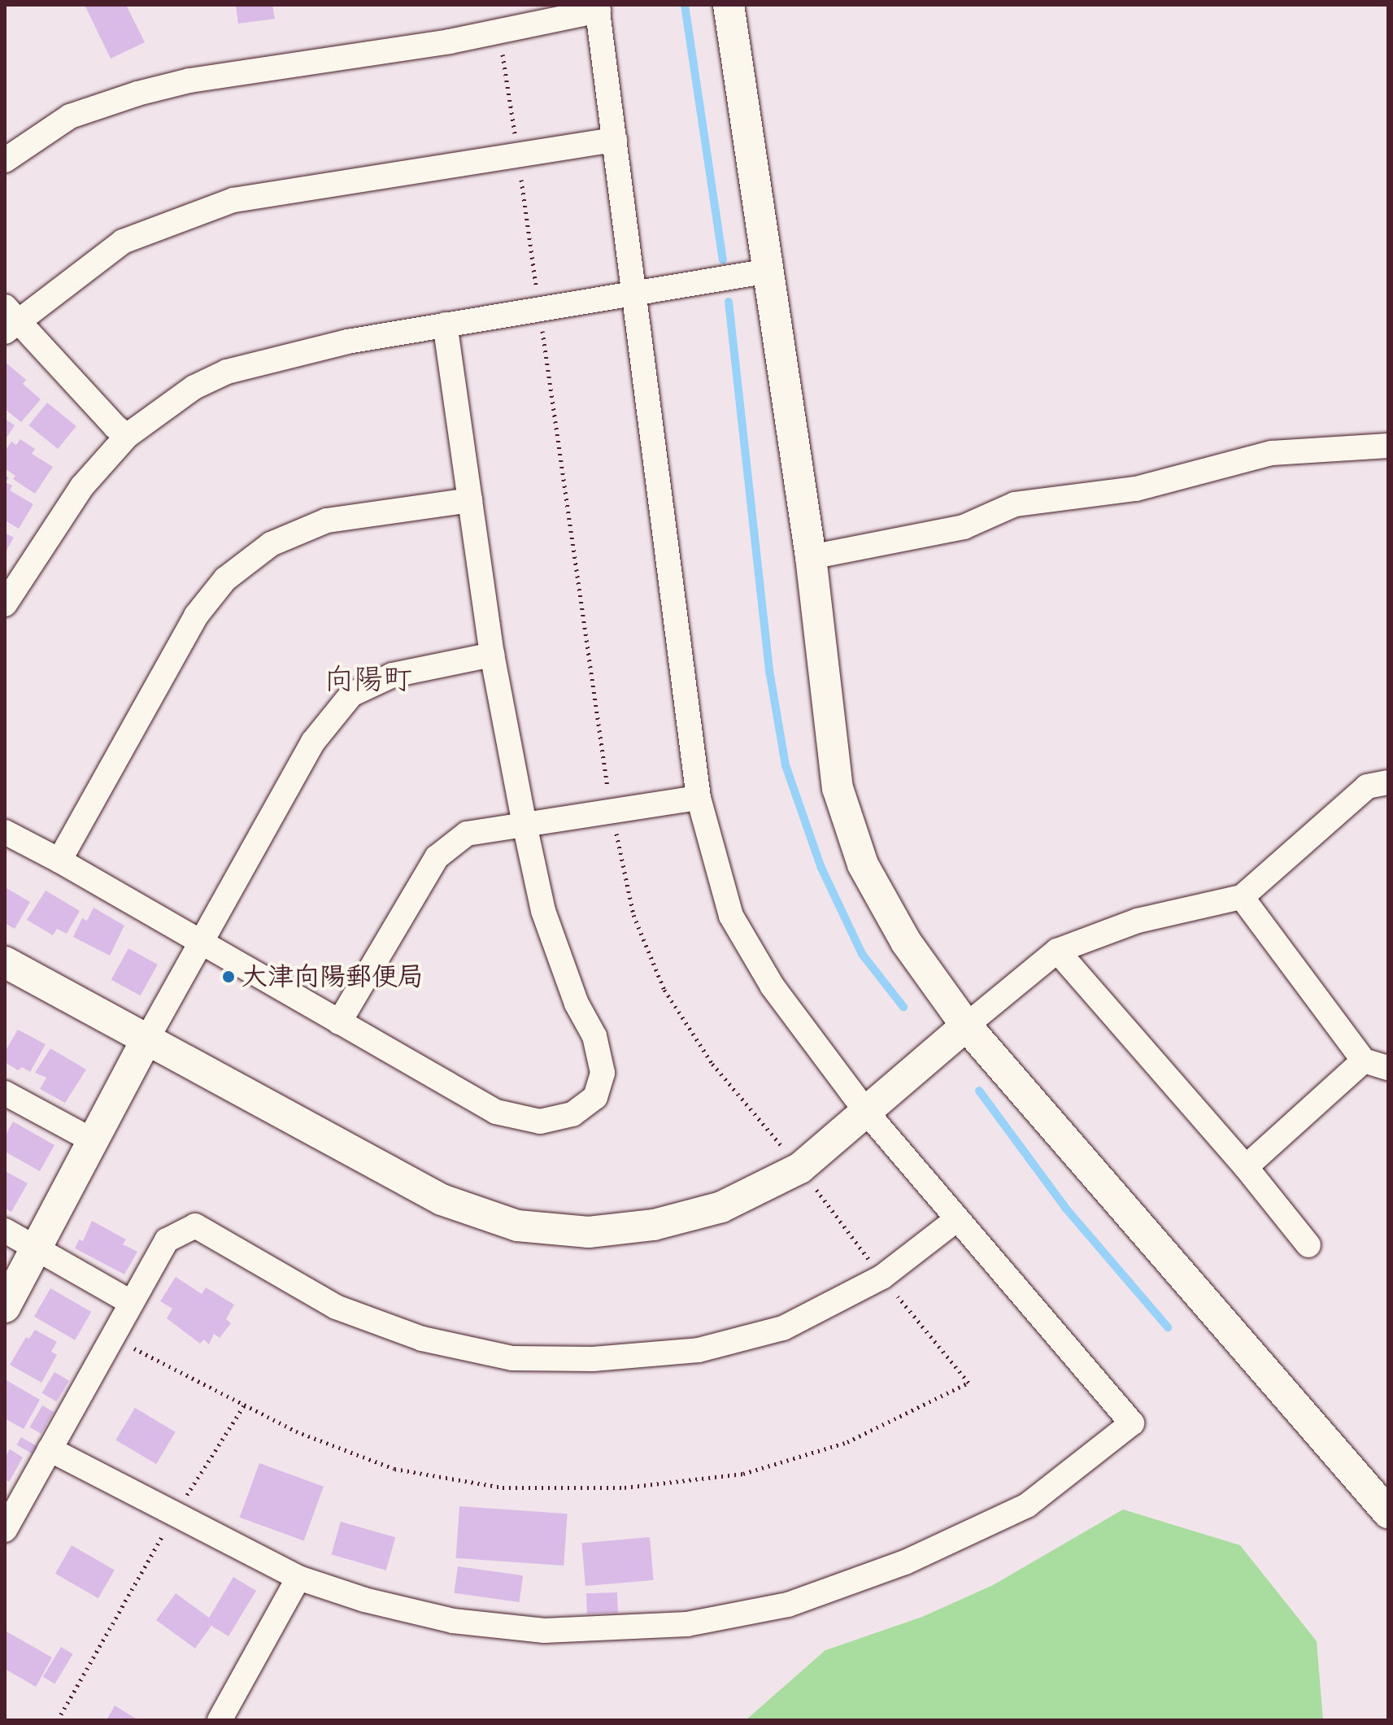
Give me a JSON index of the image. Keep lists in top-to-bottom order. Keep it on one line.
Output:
{"districts":["向陽町"],"places":["大津向陽郵便局"]}
